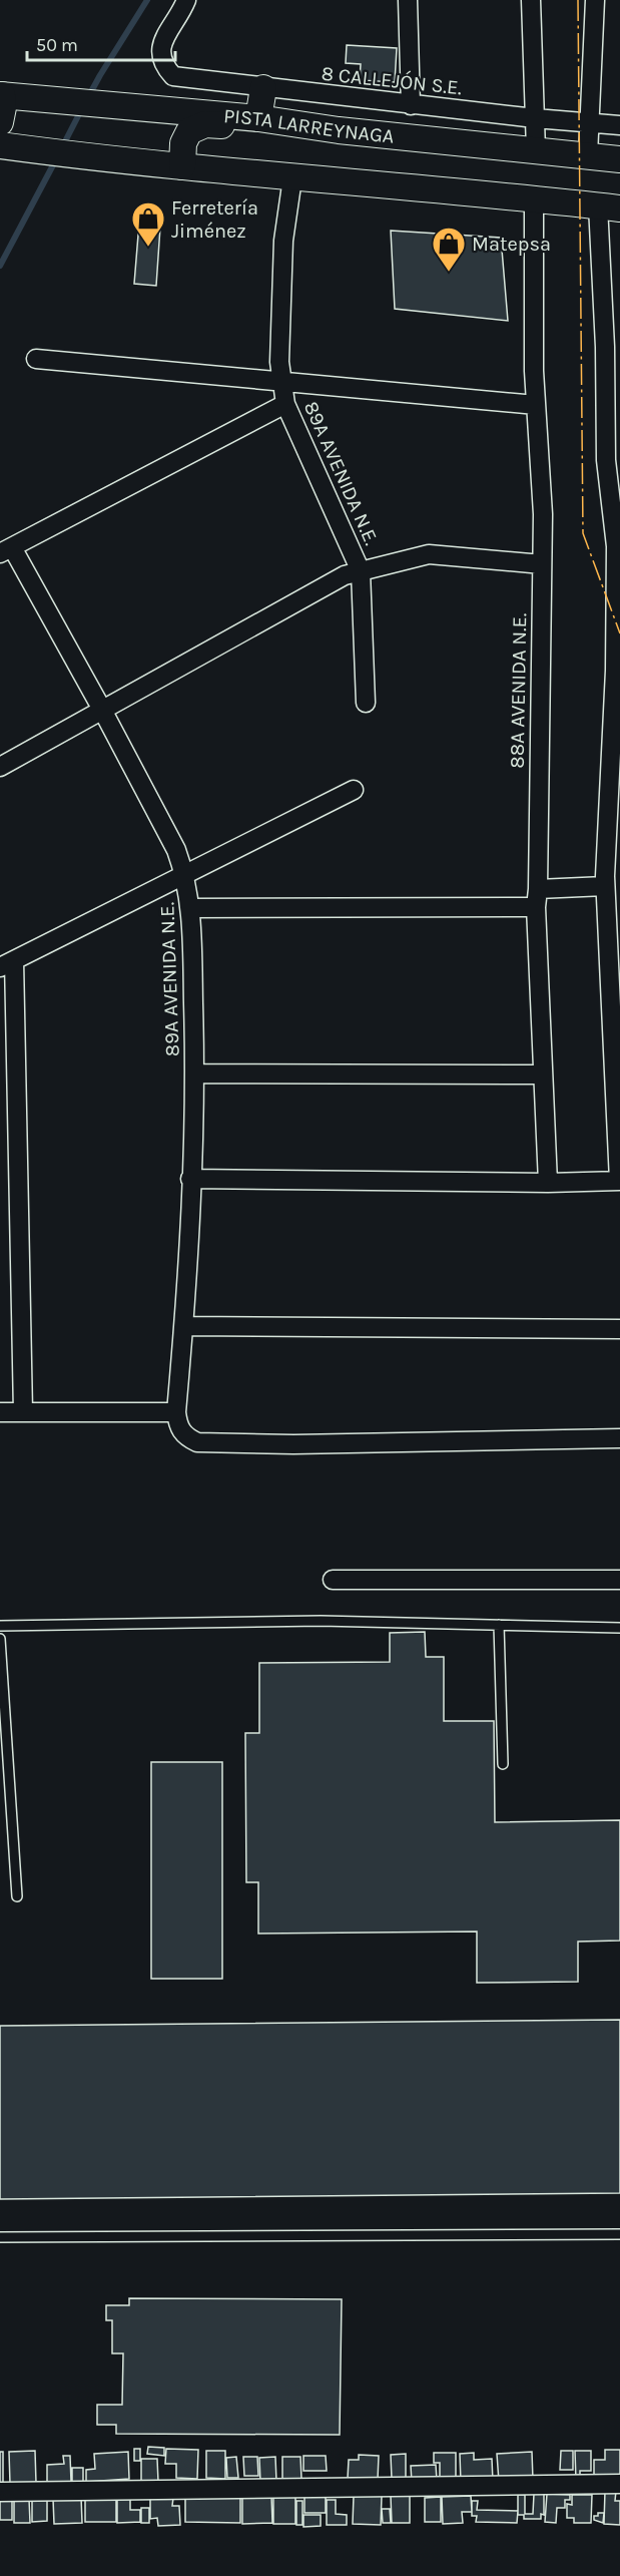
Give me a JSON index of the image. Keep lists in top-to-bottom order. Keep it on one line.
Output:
{"streets":{"main road":["PISTA LARREYNAGA"],"street":["8 CALLEJÓN S.E.","89A AVENIDA N.E.","88A AVENIDA N.E."]},"places":{"shop":["Ferretería Jiménez","Matepsa"]},"scale_bar":"50 m"}
